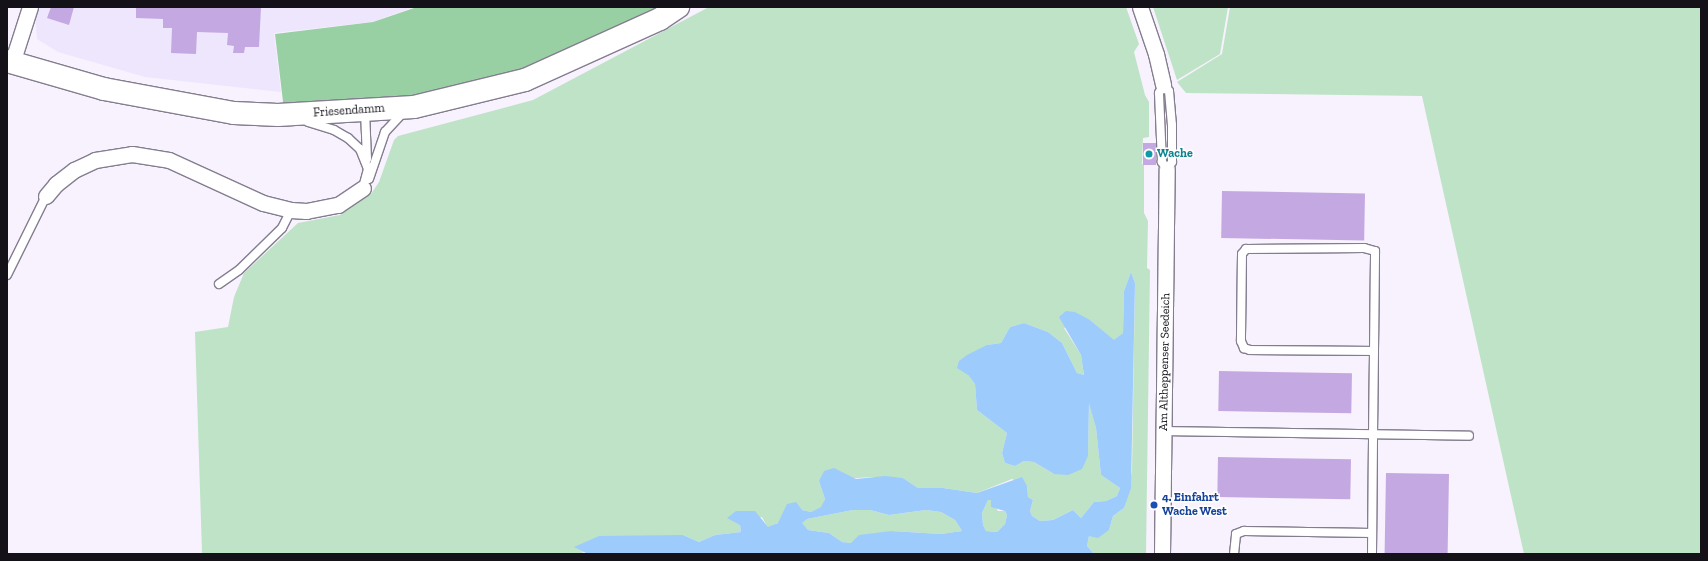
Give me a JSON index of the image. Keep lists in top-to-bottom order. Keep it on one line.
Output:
{"streets":{"main road":["Friesendamm"],"street":["Am Altheppenser Seedeich"]},"places":["Wache","4. Einfahrt Wache West"]}
